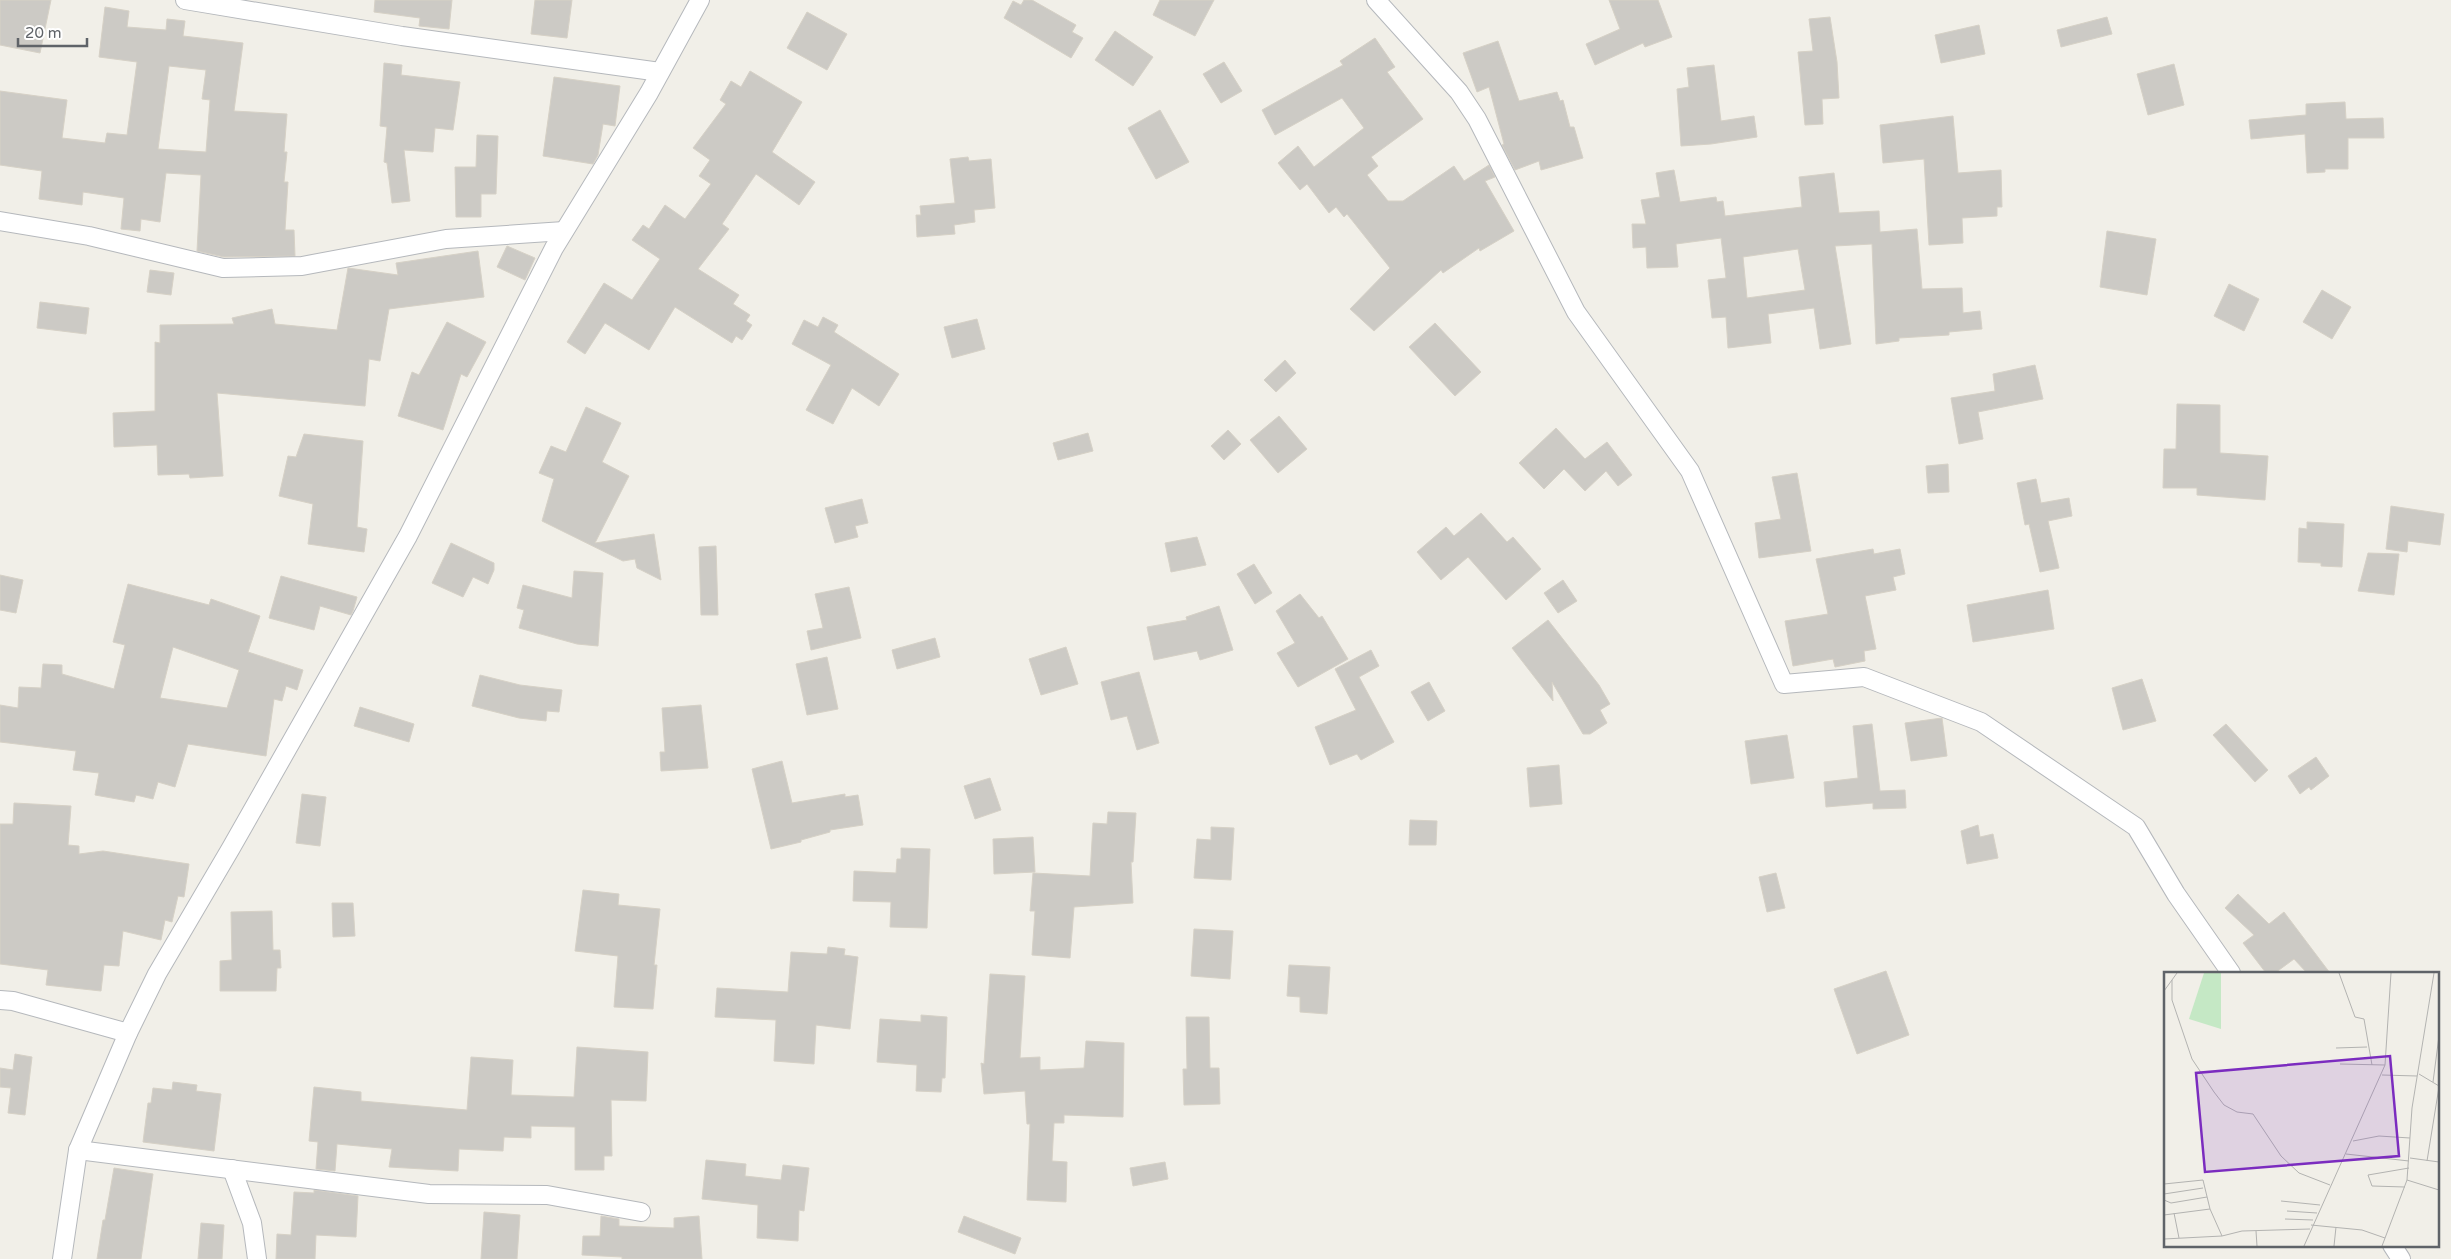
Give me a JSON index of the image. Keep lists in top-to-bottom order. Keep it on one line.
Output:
{"scale_bar":"20 m"}
